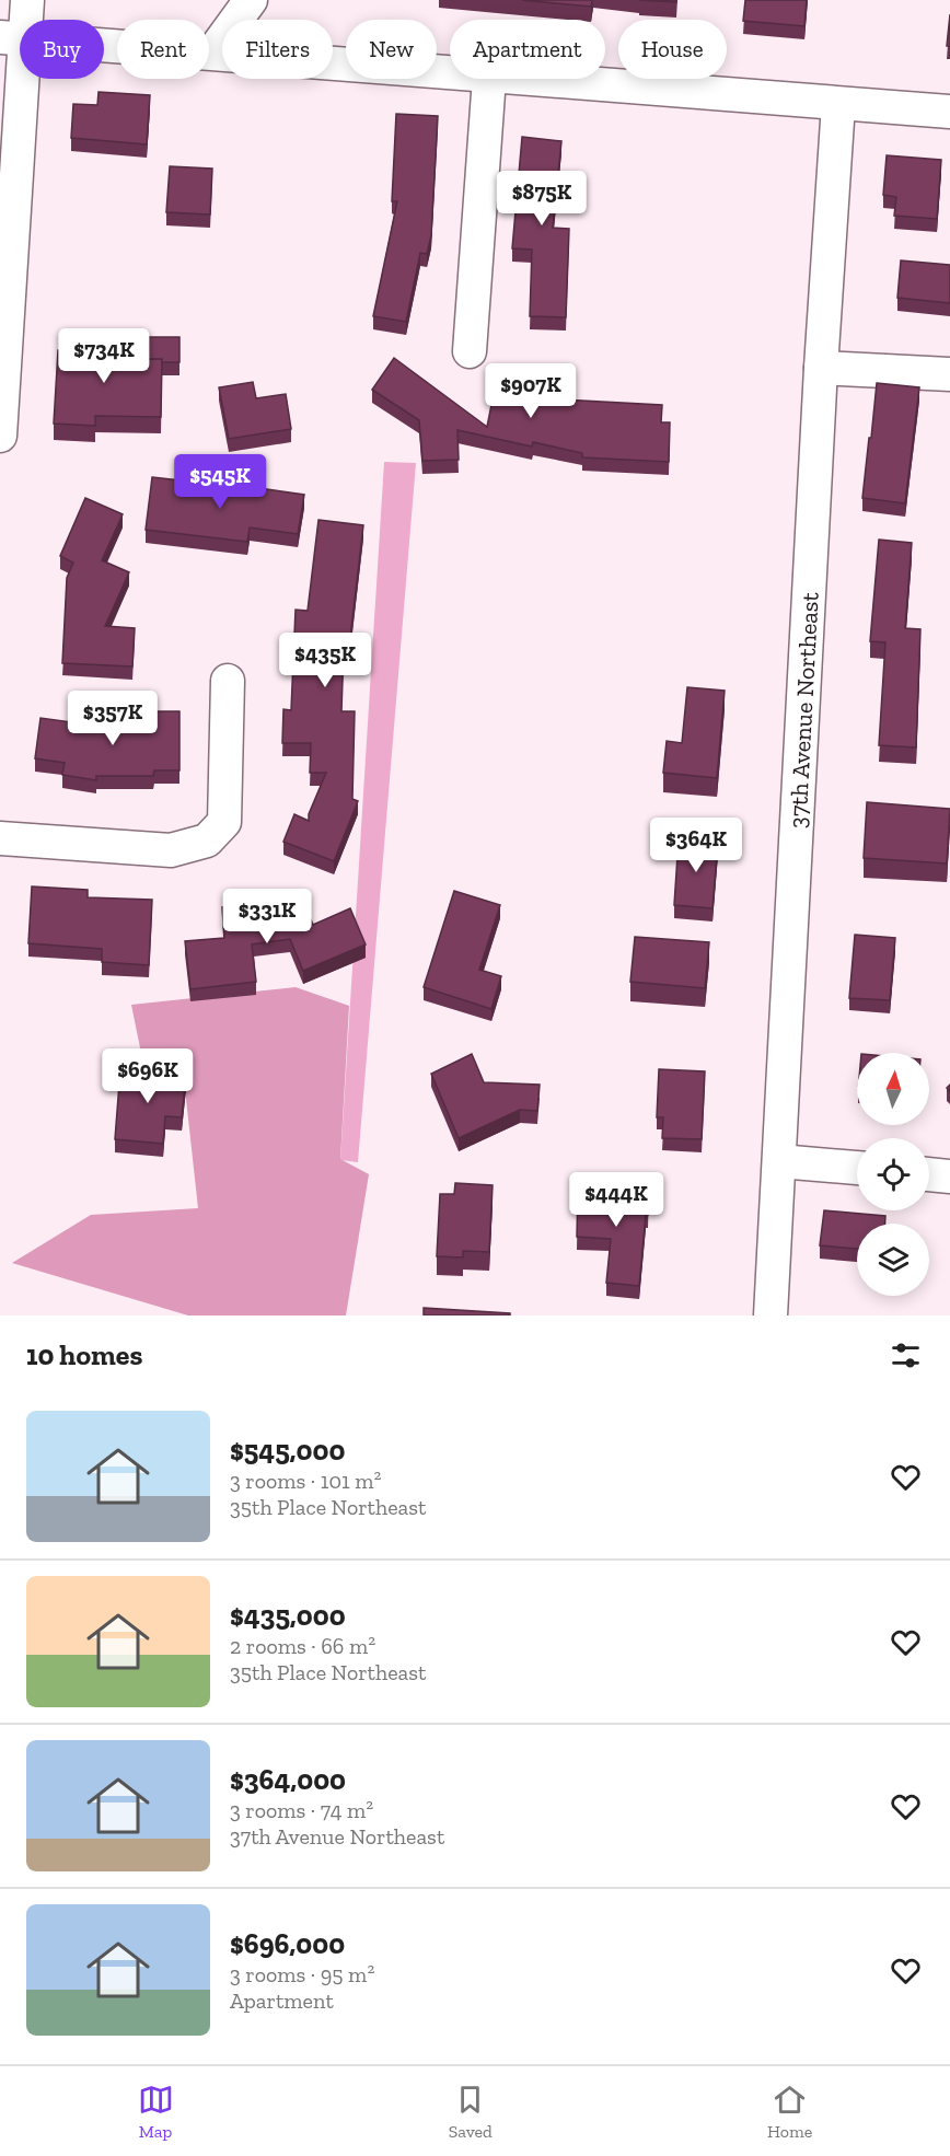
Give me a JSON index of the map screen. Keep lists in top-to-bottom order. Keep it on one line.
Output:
{"streets":{"street":["37th Avenue Northeast"]},"north":"top","page":{"chip":["Buy","Rent","Filters","New","Apartment","House"],"price":["$875K","$734K","$907K","$545K","$435K","$357K","$364K","$331K","$696K","$444K"],"heading":"10 homes","list":[{"name":"$545,000","note":"3 rooms · 101 m² · 35th Place Northeast"},{"name":"$435,000","note":"2 rooms · 66 m² · 35th Place Northeast"},{"name":"$364,000","note":"3 rooms · 74 m² · 37th Avenue Northeast"},{"name":"$696,000","note":"3 rooms · 95 m² · Apartment"}],"tabs":["Map","Saved","Home"]}}
